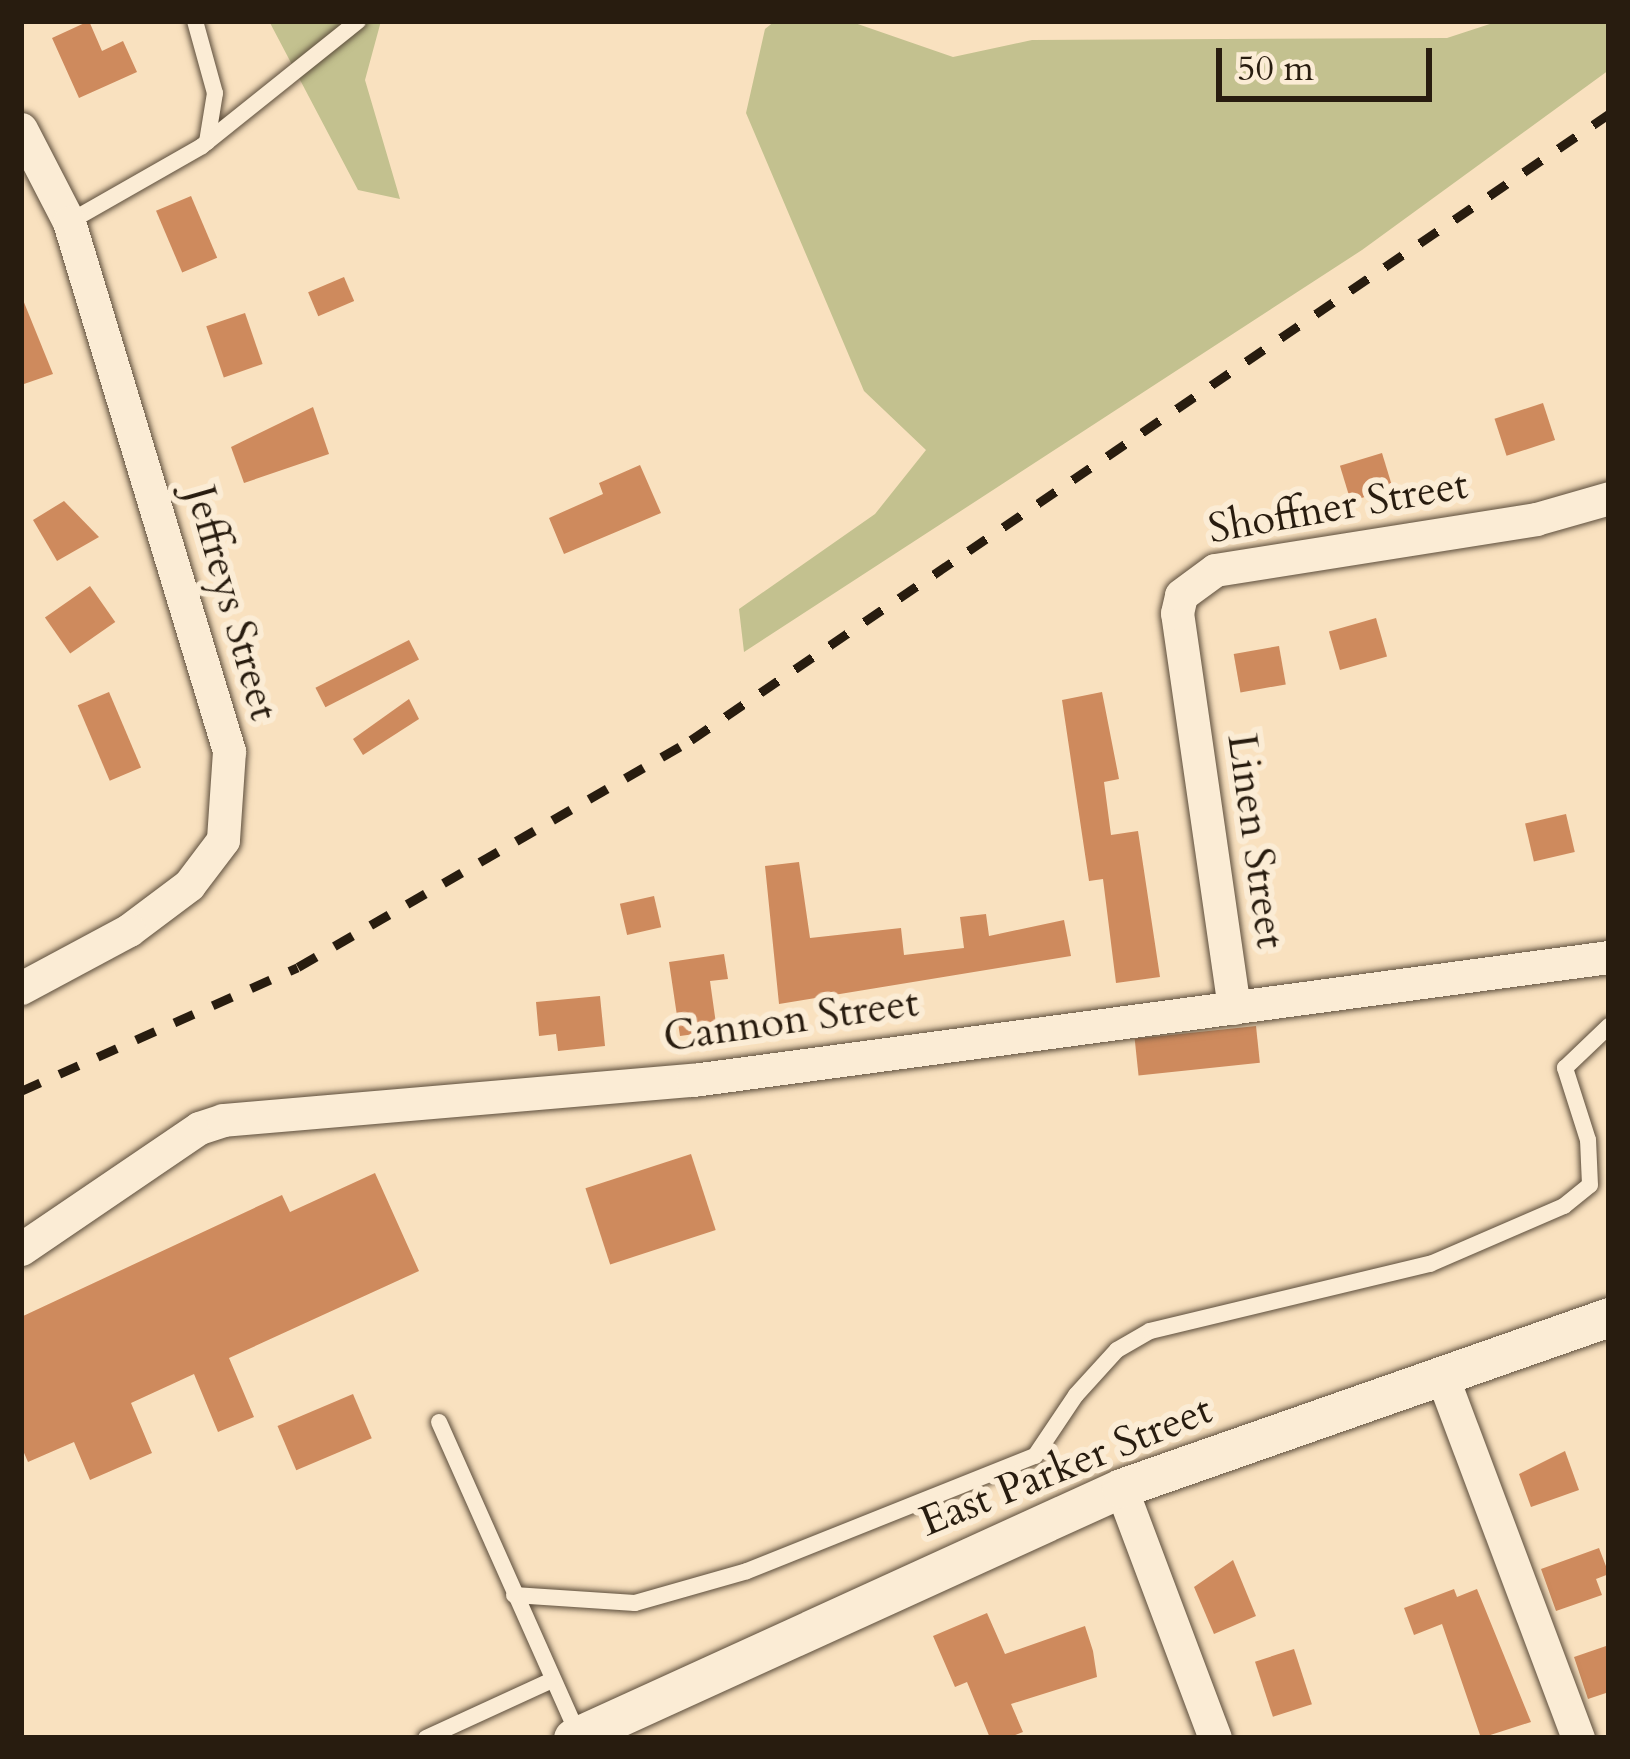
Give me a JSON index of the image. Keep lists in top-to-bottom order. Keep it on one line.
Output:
{"streets":{"street":["Shoffner Street","Jeffreys Street","Linen Street","Cannon Street","East Parker Street"]},"crossings":[["Shoffner Street","Linen Street"],["Linen Street","Cannon Street"]],"scale_bar":"50 m"}
